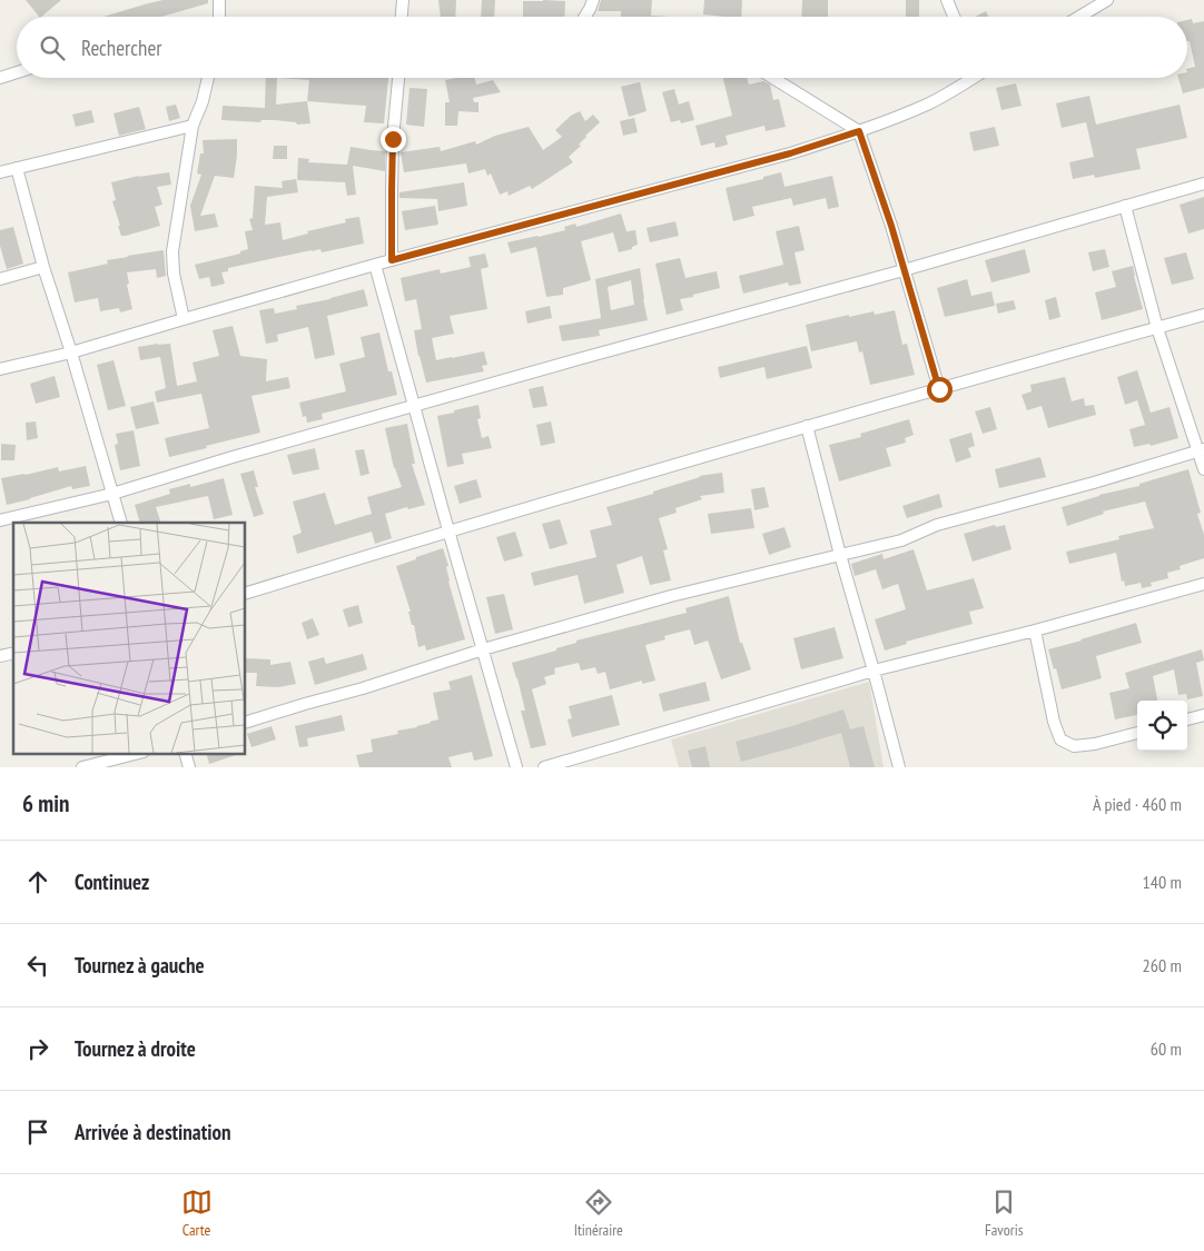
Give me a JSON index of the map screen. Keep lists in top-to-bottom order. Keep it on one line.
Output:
{"page":{"search":"Rechercher","heading":["6 min","À pied · 460 m"],"list":[["Continuez","140 m"],["Tournez à gauche","260 m"],["Tournez à droite","60 m"],"Arrivée à destination"],"nav":["Carte","Itinéraire","Favoris"]}}
